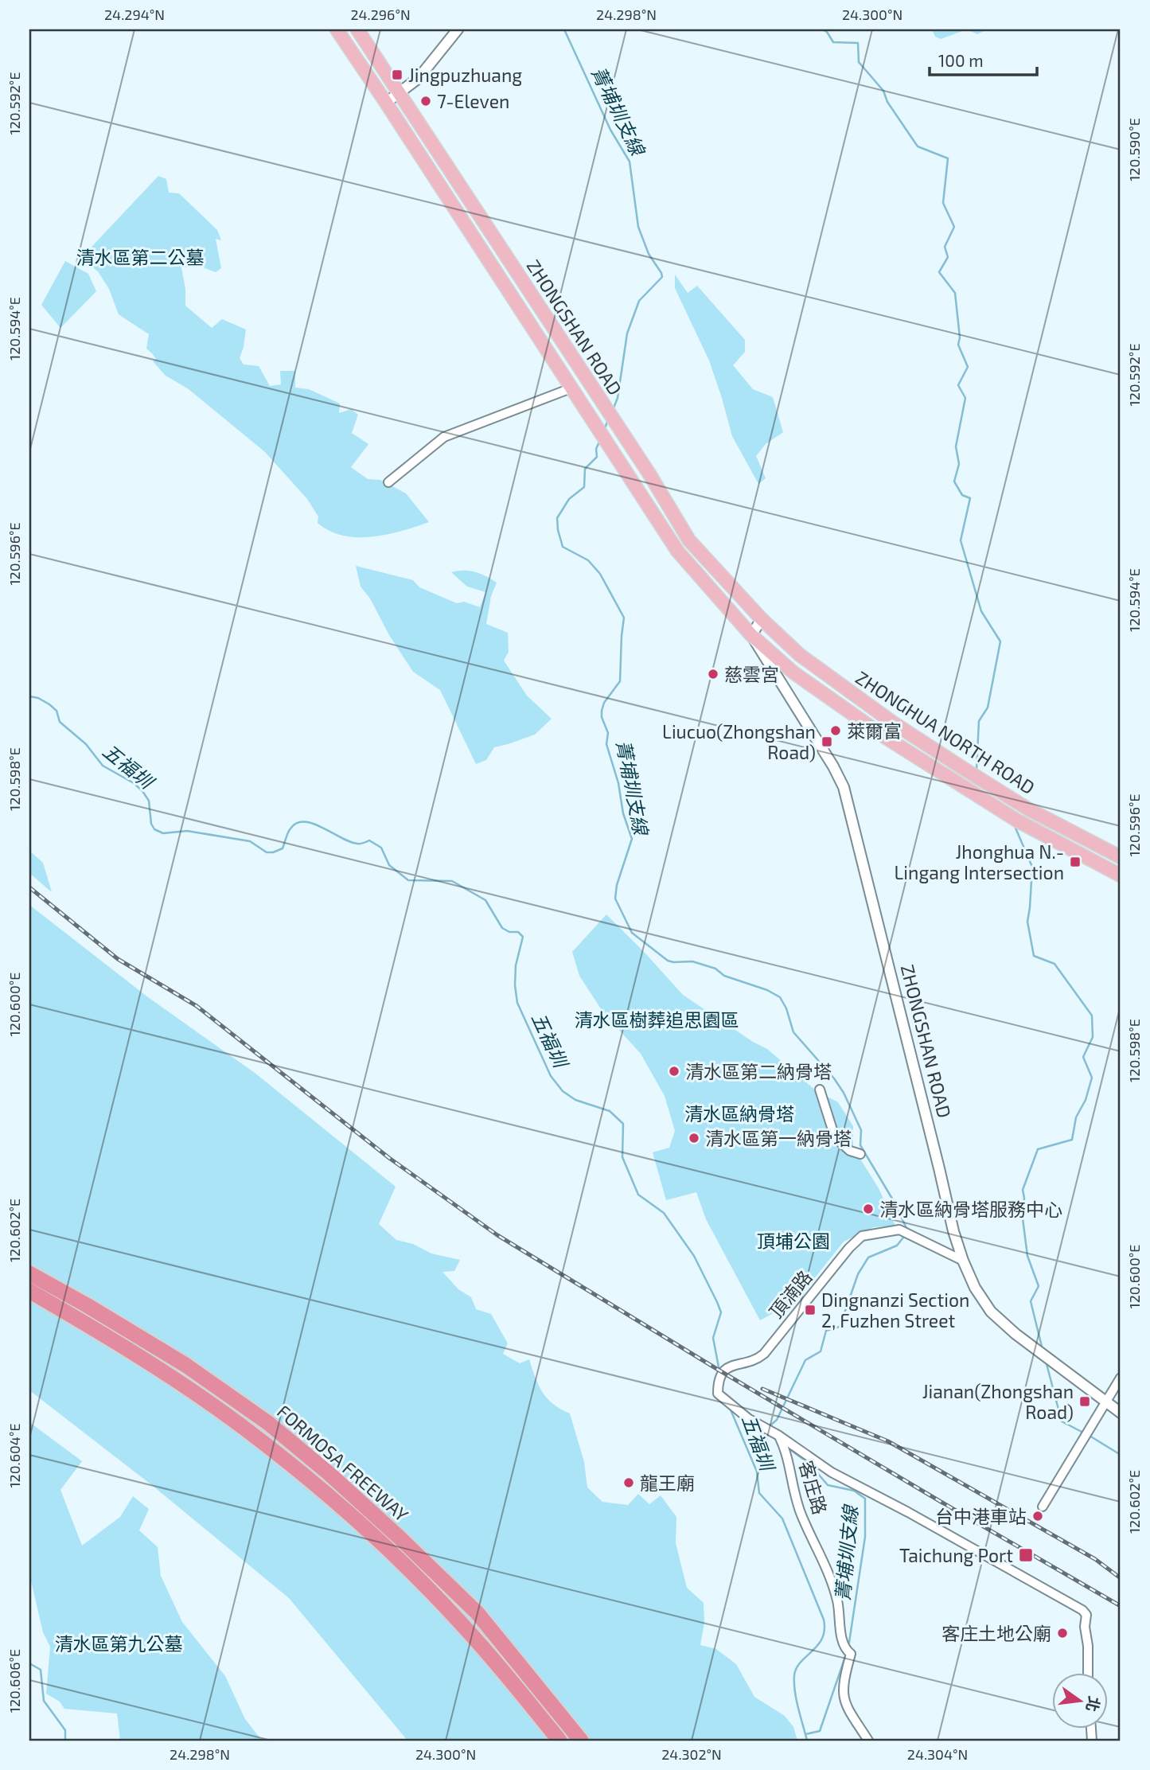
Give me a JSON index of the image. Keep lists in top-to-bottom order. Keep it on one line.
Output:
{"streets":{"highway":["FORMOSA FREEWAY"],"main road":["ZHONGSHAN ROAD","ZHONGHUA NORTH ROAD"],"street":["頂湳路","客庄路"]},"crossings":[["ZHONGSHAN ROAD","ZHONGHUA NORTH ROAD"],["ZHONGSHAN ROAD","頂湳路"],["頂湳路","客庄路"]],"water":["菁埔圳支線","五福圳"],"parks":["清水區第二公墓","清水區樹葬追思園區","清水區納骨塔","頂埔公園","清水區第九公墓"],"places":{"transit":["Jingpuzhuang","Liucuo(Zhongshan Road)","Jhonghua N.- Lingang Intersection","Dingnanzi Section 2, Fuzhen Street","Jianan(Zhongshan Road)","Taichung Port"],"other":["7-Eleven","慈雲宮","萊爾富","清水區第二納骨塔","清水區第一納骨塔","清水區納骨塔服務中心","龍王廟","台中港車站","客庄土地公廟"]},"scale_bar":"100 m","north":"right","coordinates":["24.294°N","24.296°N","24.298°N","24.300°N","120.592°E","120.590°E","120.594°E","120.596°E","120.598°E","120.600°E","120.602°E","120.604°E","120.606°E","24.302°N","24.304°N"]}
